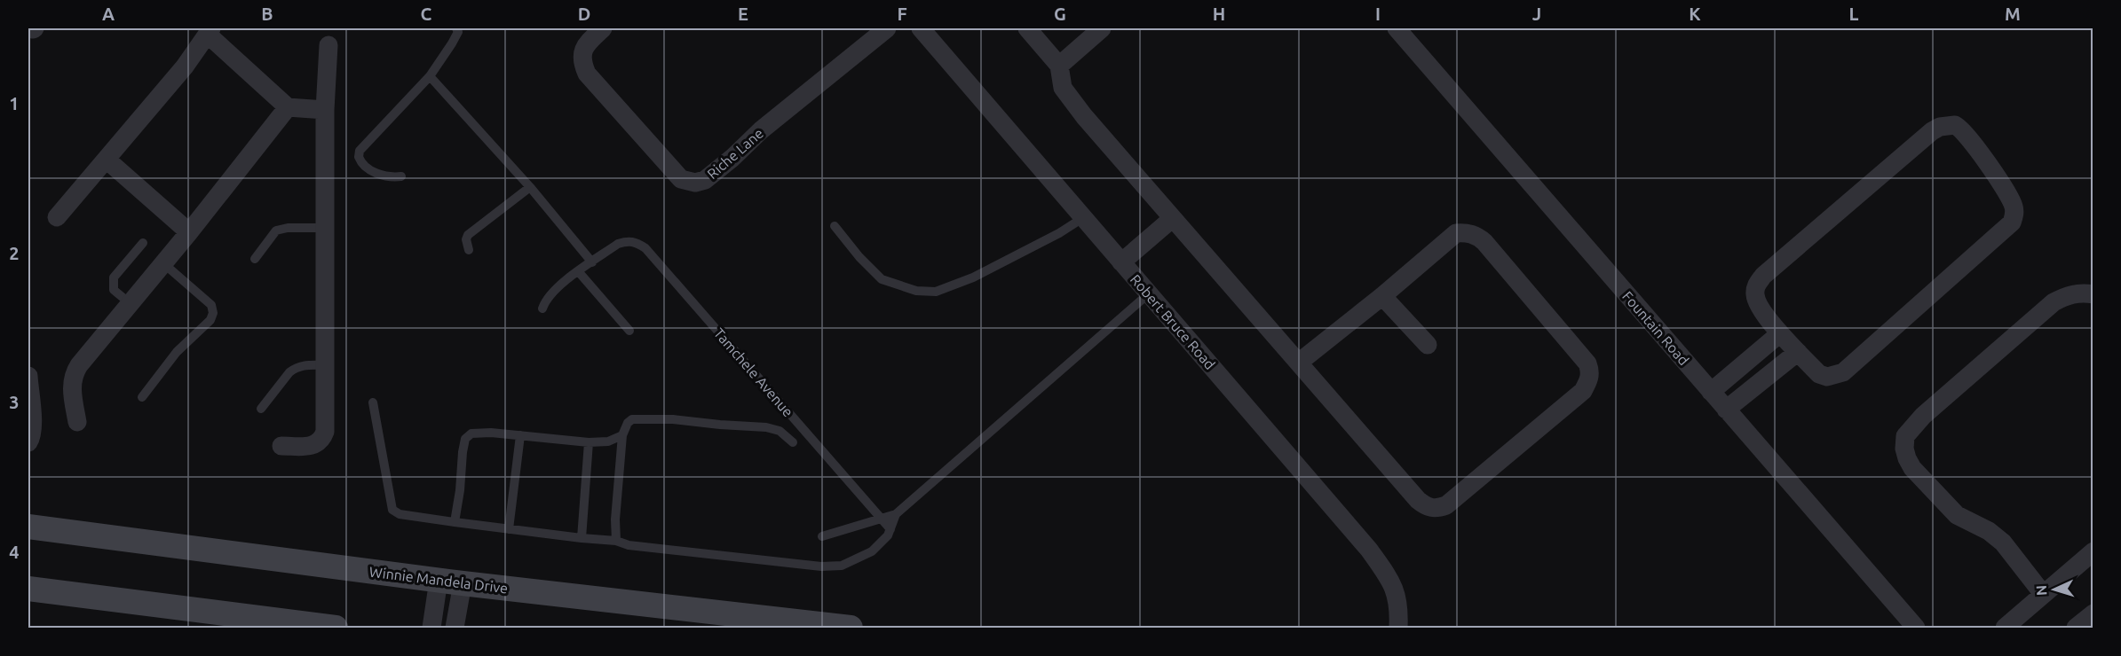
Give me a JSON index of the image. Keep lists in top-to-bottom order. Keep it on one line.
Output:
{"streets":{"main road":["Winnie Mandela Drive"],"street":["Riche Lane","Robert Bruce Road","Fountain Road"],"lane":["Tamchele Avenue"]},"north":"left","grid":{"columns":["A","B","C","D","E","F","G","H","I","J","K","L","M"],"rows":["1","2","3","4"]}}
